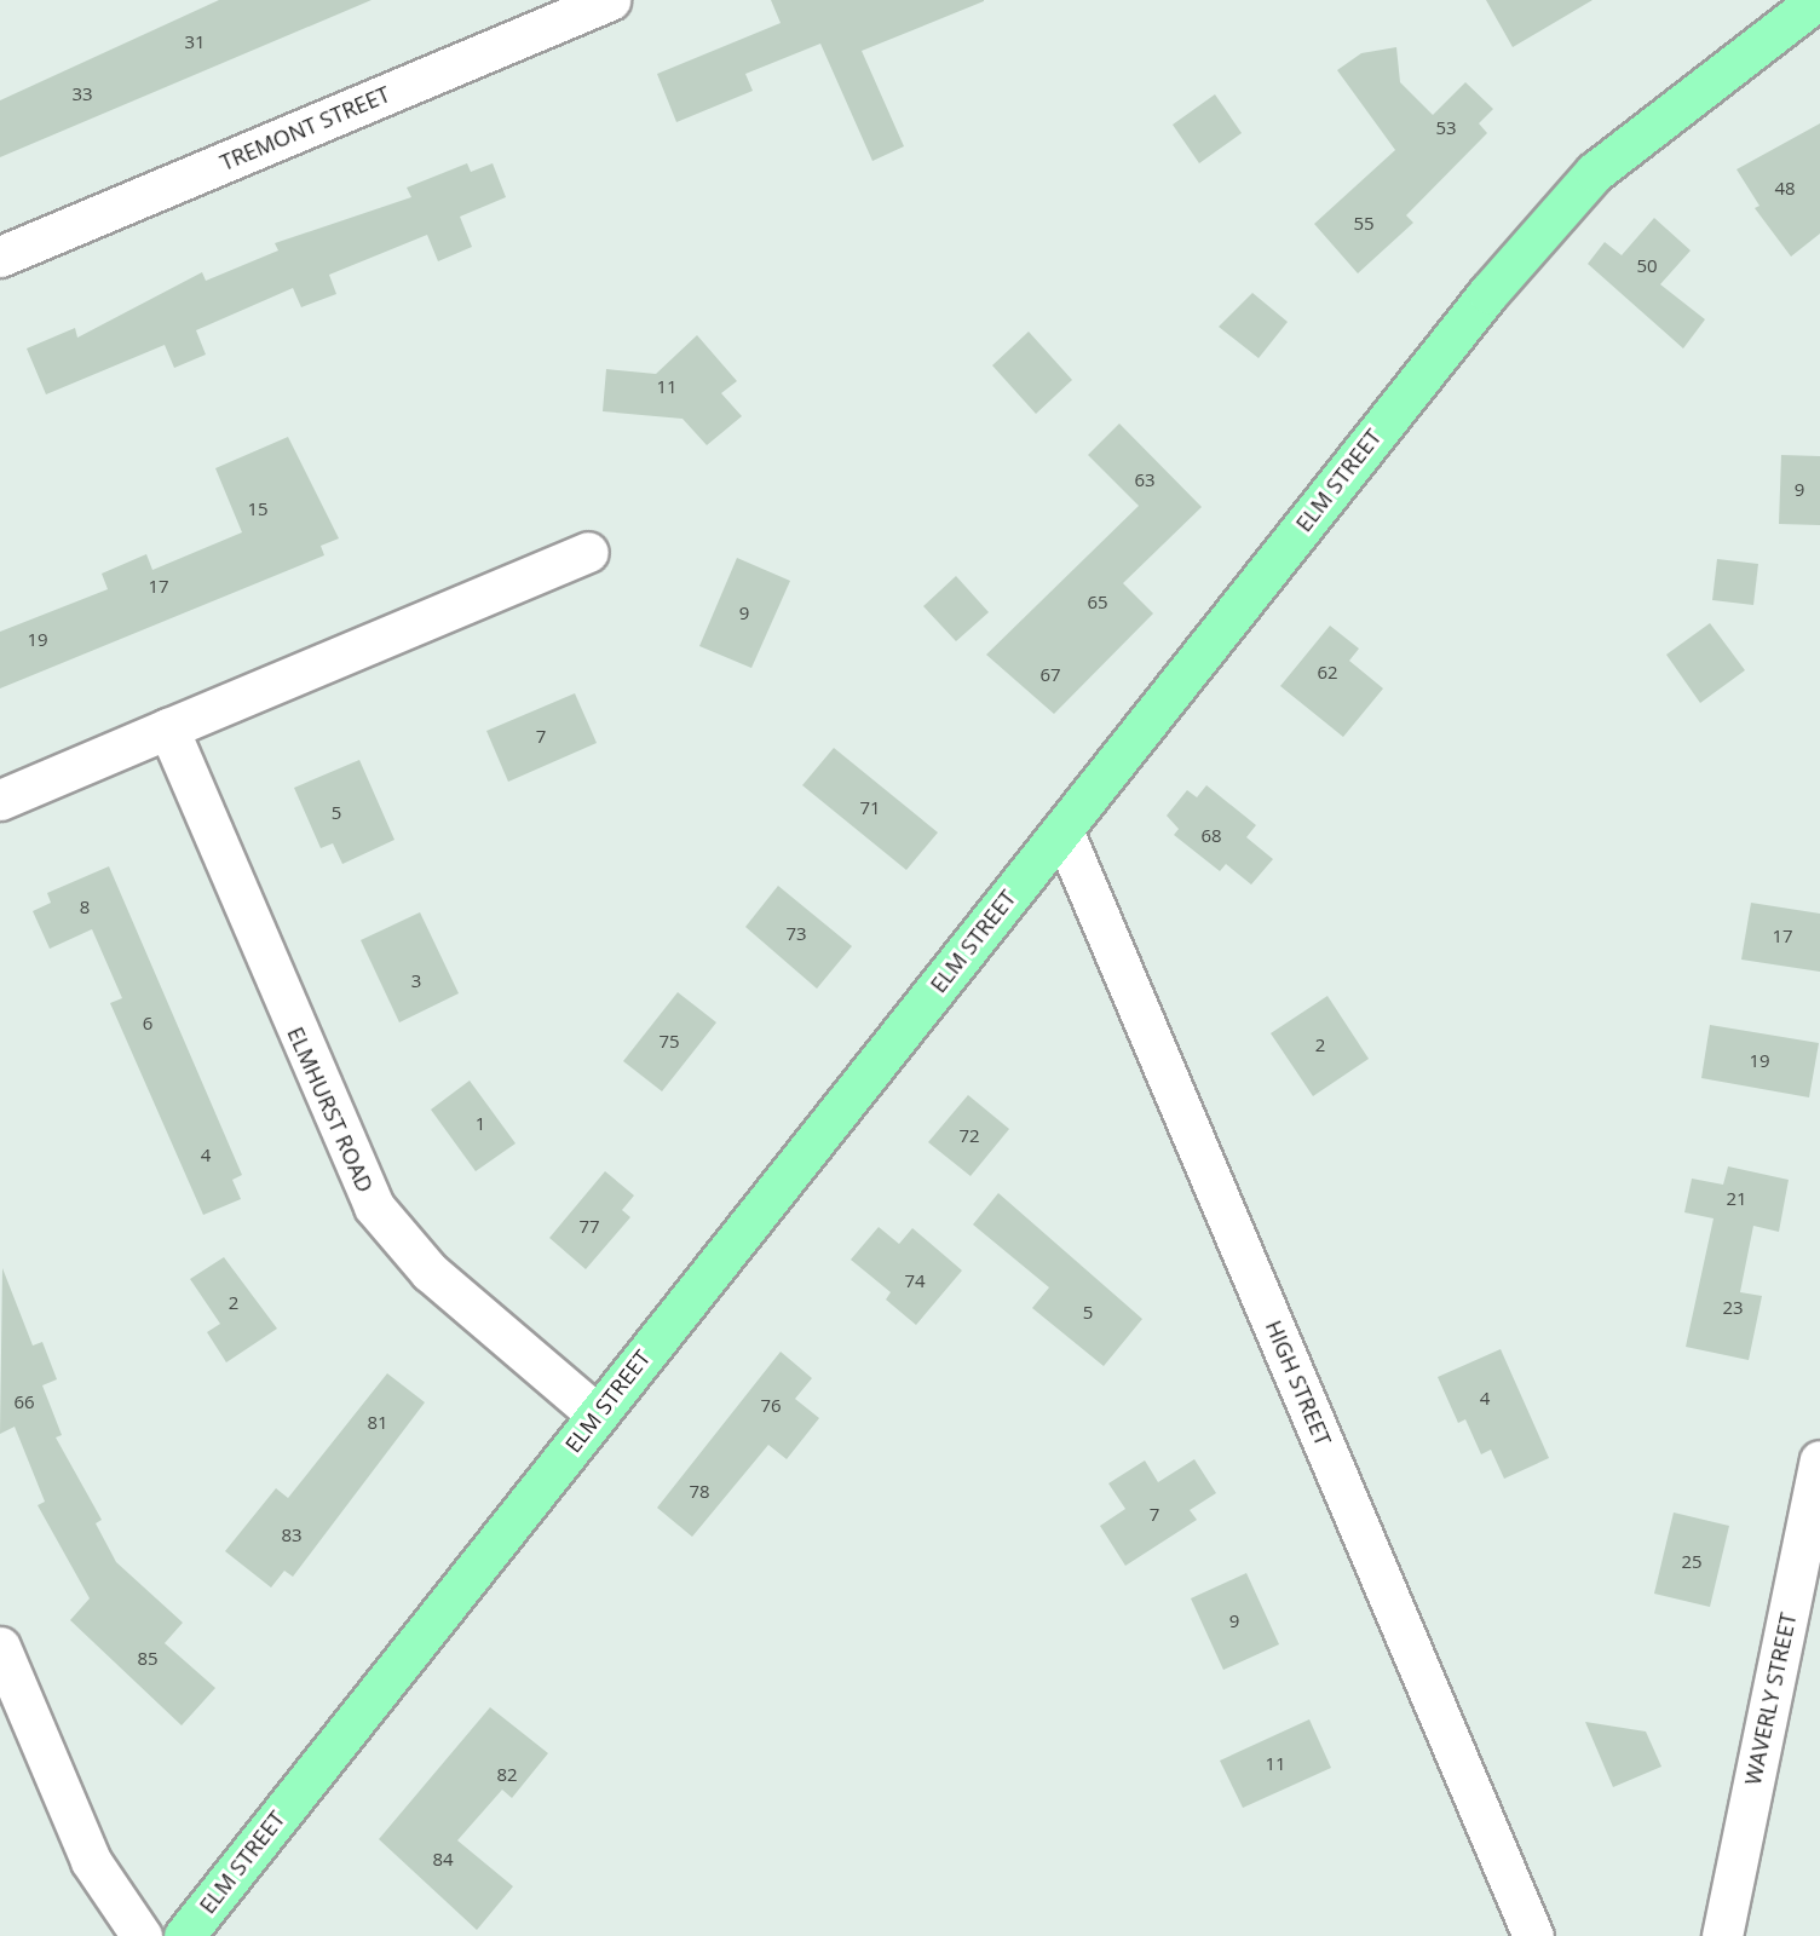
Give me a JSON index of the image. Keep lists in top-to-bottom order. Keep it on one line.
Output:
{"streets":{"main road":["ELM STREET"],"street":["TREMONT STREET","ELMHURST ROAD","HIGH STREET","WAVERLY STREET"]},"crossings":[["ELM STREET","ELMHURST ROAD"],["ELM STREET","HIGH STREET"]],"house_numbers":["31","33","53","48","55","50","11","63","9","15","17","65","9","19","62","67","7","71","5","68","8","73","17","3","6","75","2","19","1","72","4","21","77","74","2","23","5","4","66","76","81","78","7","83","25","9","85","11","82","84"]}
